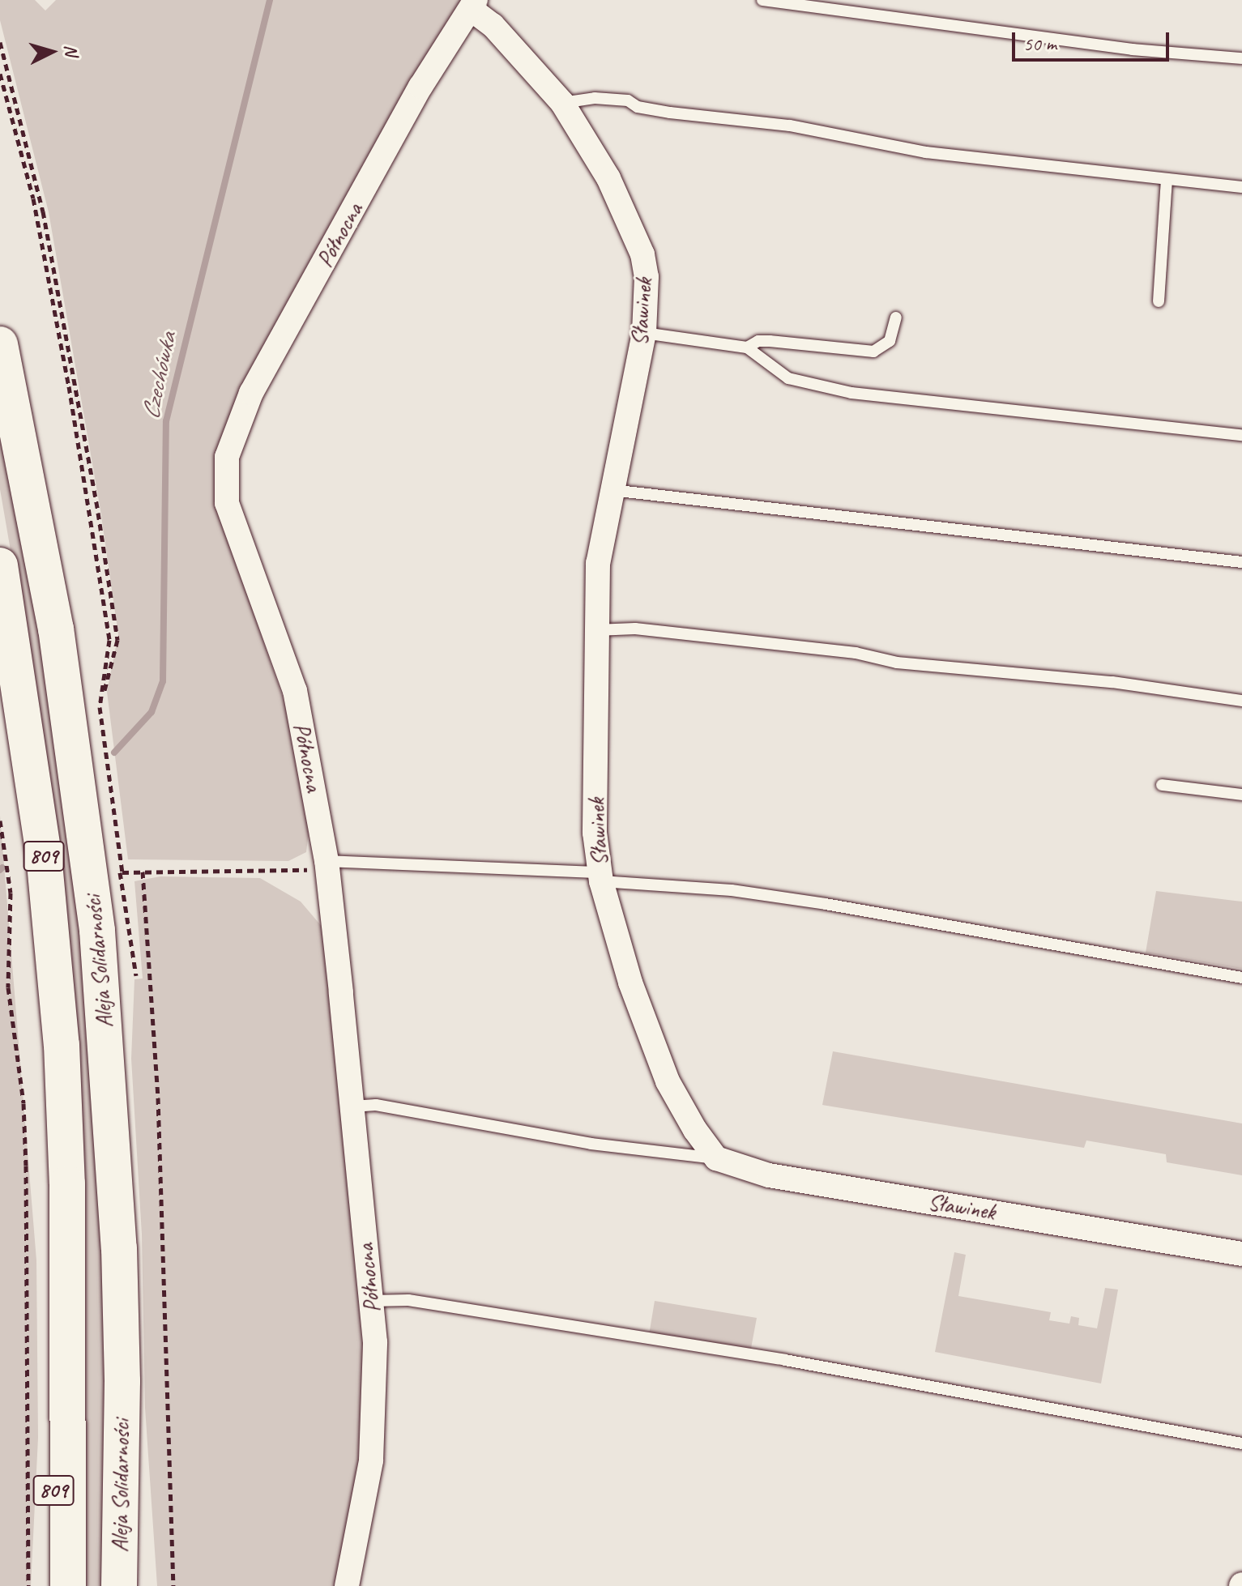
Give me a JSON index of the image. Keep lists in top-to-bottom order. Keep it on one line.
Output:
{"streets":{"main road":["809","Aleja Solidarności"],"street":["Północna","Sławinek"]},"crossings":[["Północna","Sławinek"],["809","Aleja Solidarności"]],"water":["Czechówka"],"scale_bar":"50 m","north":"right"}
